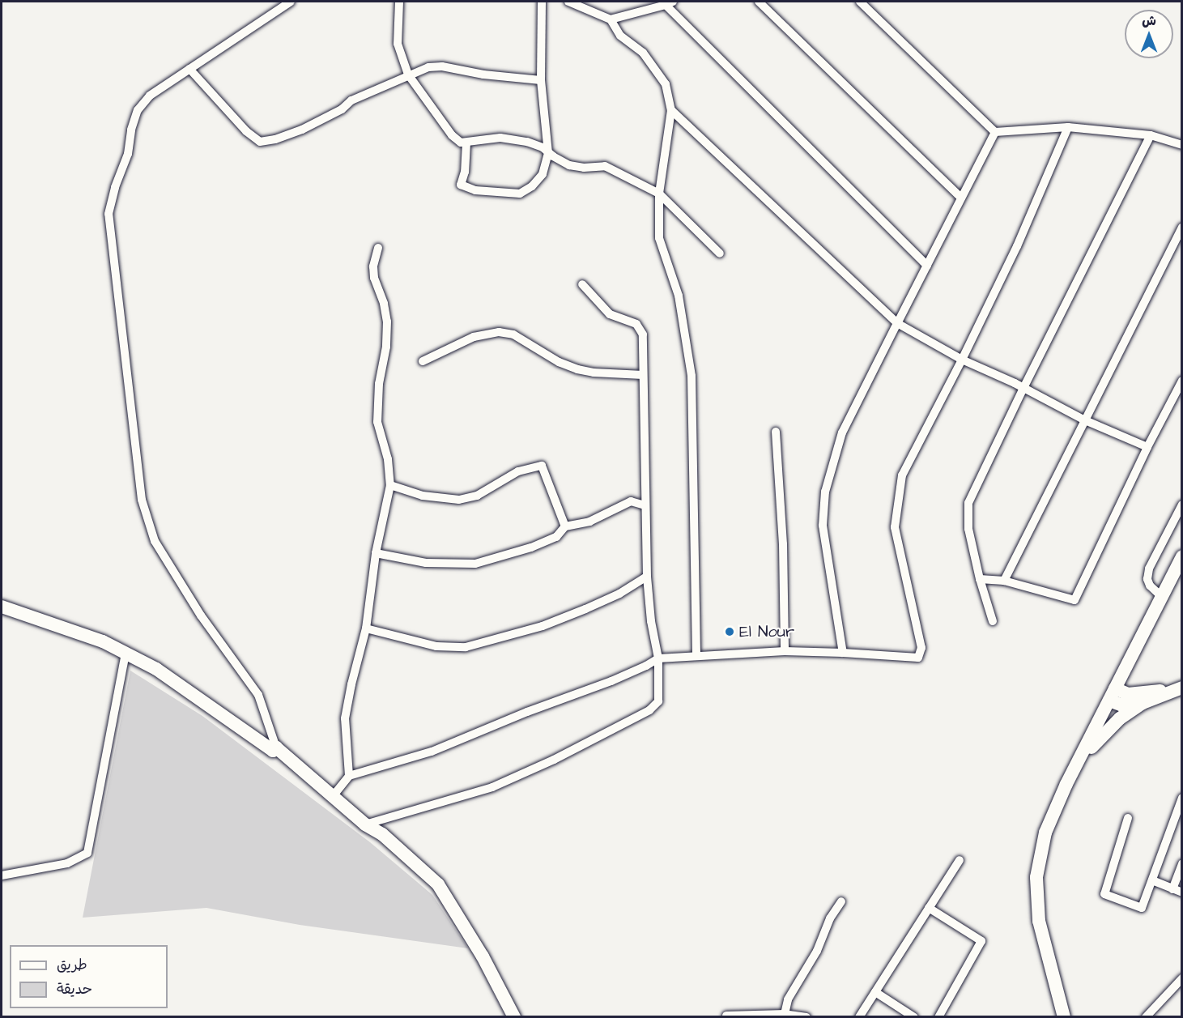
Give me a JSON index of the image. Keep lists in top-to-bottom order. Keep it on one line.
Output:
{"places":["El Nour"],"legend":["طريق","حديقة"],"north":"top"}
